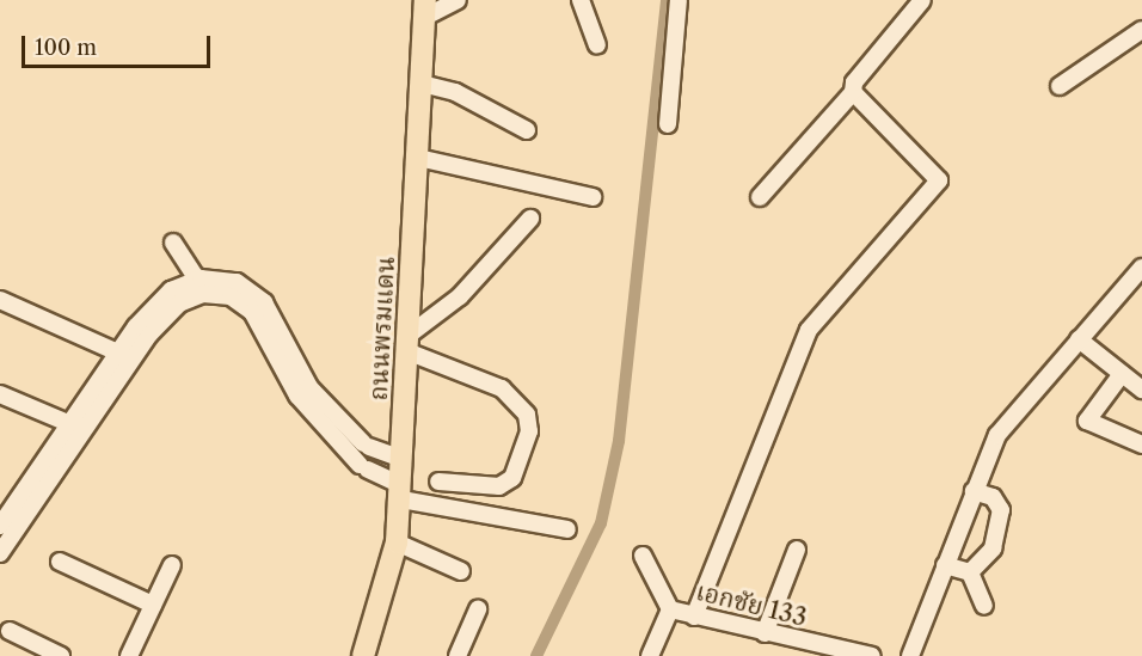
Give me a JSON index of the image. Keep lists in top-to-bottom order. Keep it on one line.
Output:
{"streets":{"main road":["ถนนพรมแดน"],"street":["เอกชัย 133"]},"scale_bar":"100 m"}
